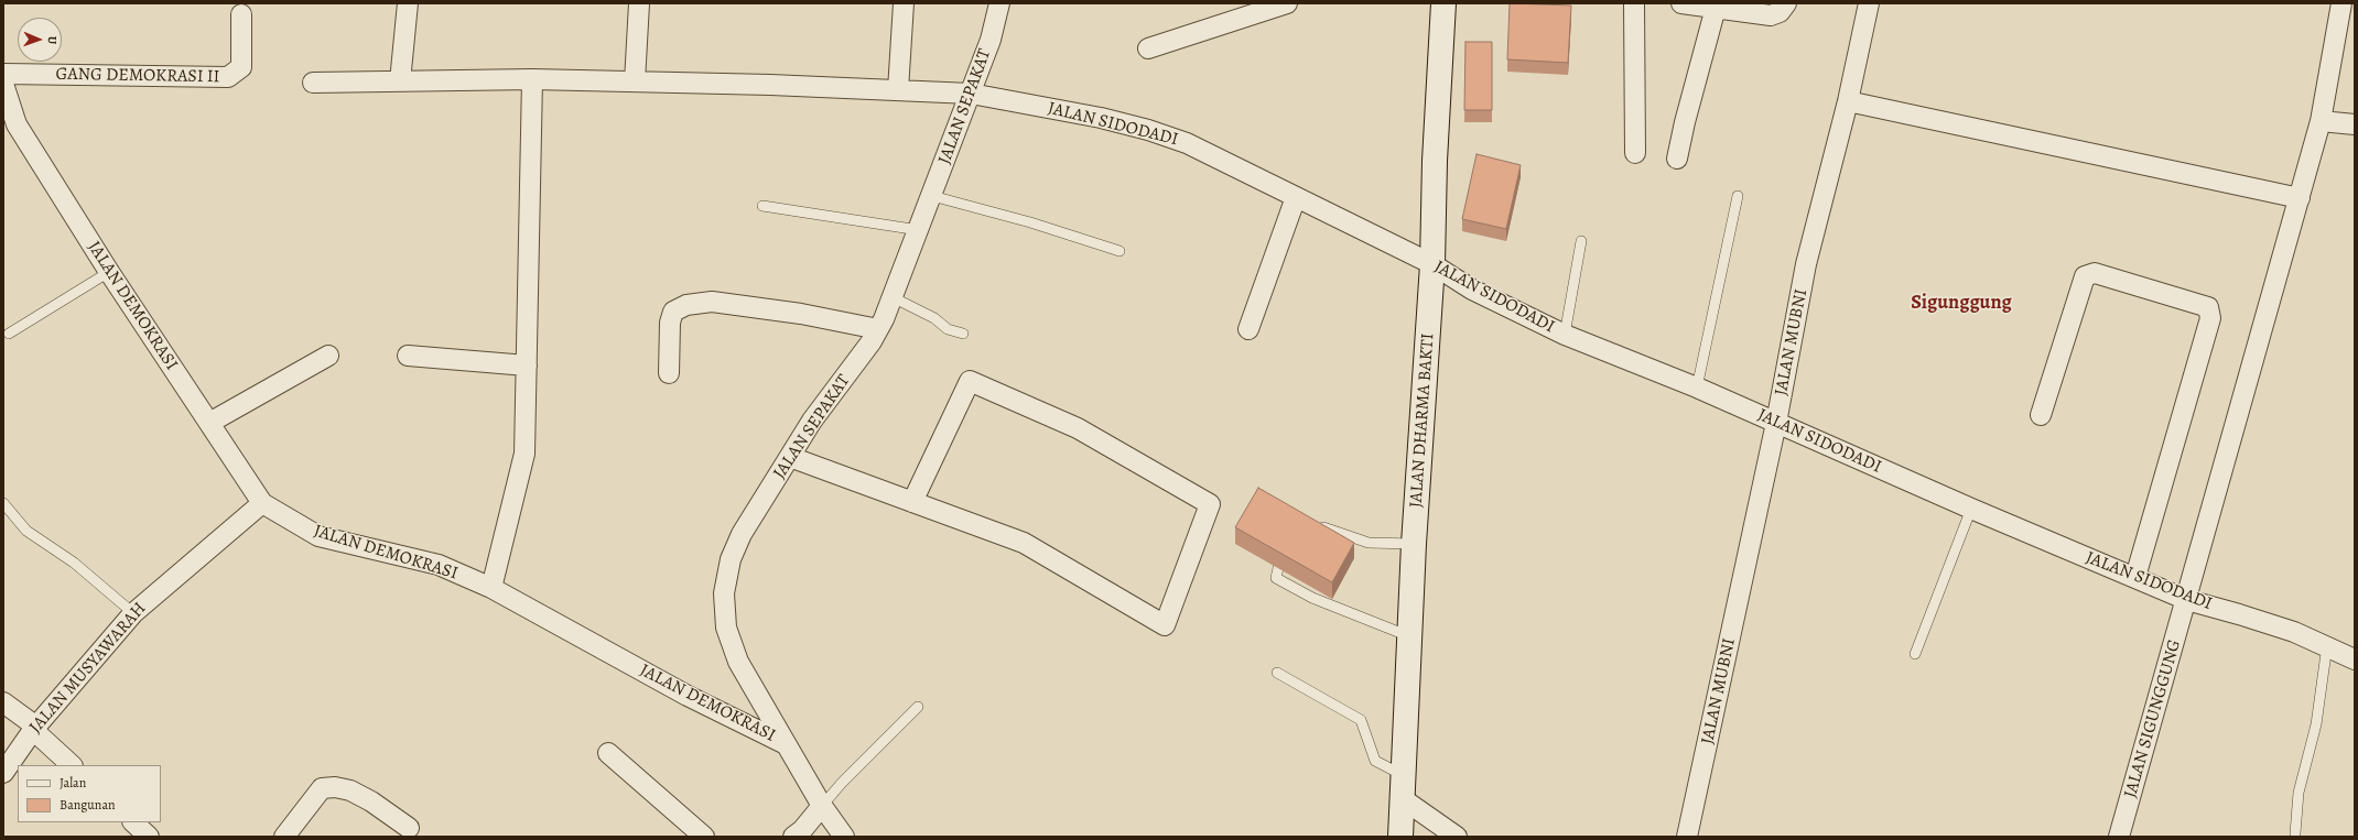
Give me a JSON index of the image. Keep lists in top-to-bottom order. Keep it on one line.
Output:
{"streets":{"main road":["JALAN DHARMA BAKTI"],"street":["GANG DEMOKRASI II","JALAN SEPAKAT","JALAN SIDODADI","JALAN DEMOKRASI","JALAN MUBNI","JALAN MUSYAWARAH","JALAN SIGUNGGUNG"]},"crossings":[["JALAN SEPAKAT","JALAN SIDODADI"],["JALAN SEPAKAT","JALAN DEMOKRASI"],["JALAN SIDODADI","JALAN MUBNI"],["JALAN SIDODADI","JALAN DHARMA BAKTI"],["JALAN SIDODADI","JALAN SIGUNGGUNG"],["JALAN DEMOKRASI","JALAN MUSYAWARAH"]],"districts":["Sigunggung"],"legend":["Jalan","Bangunan"],"north":"right"}
